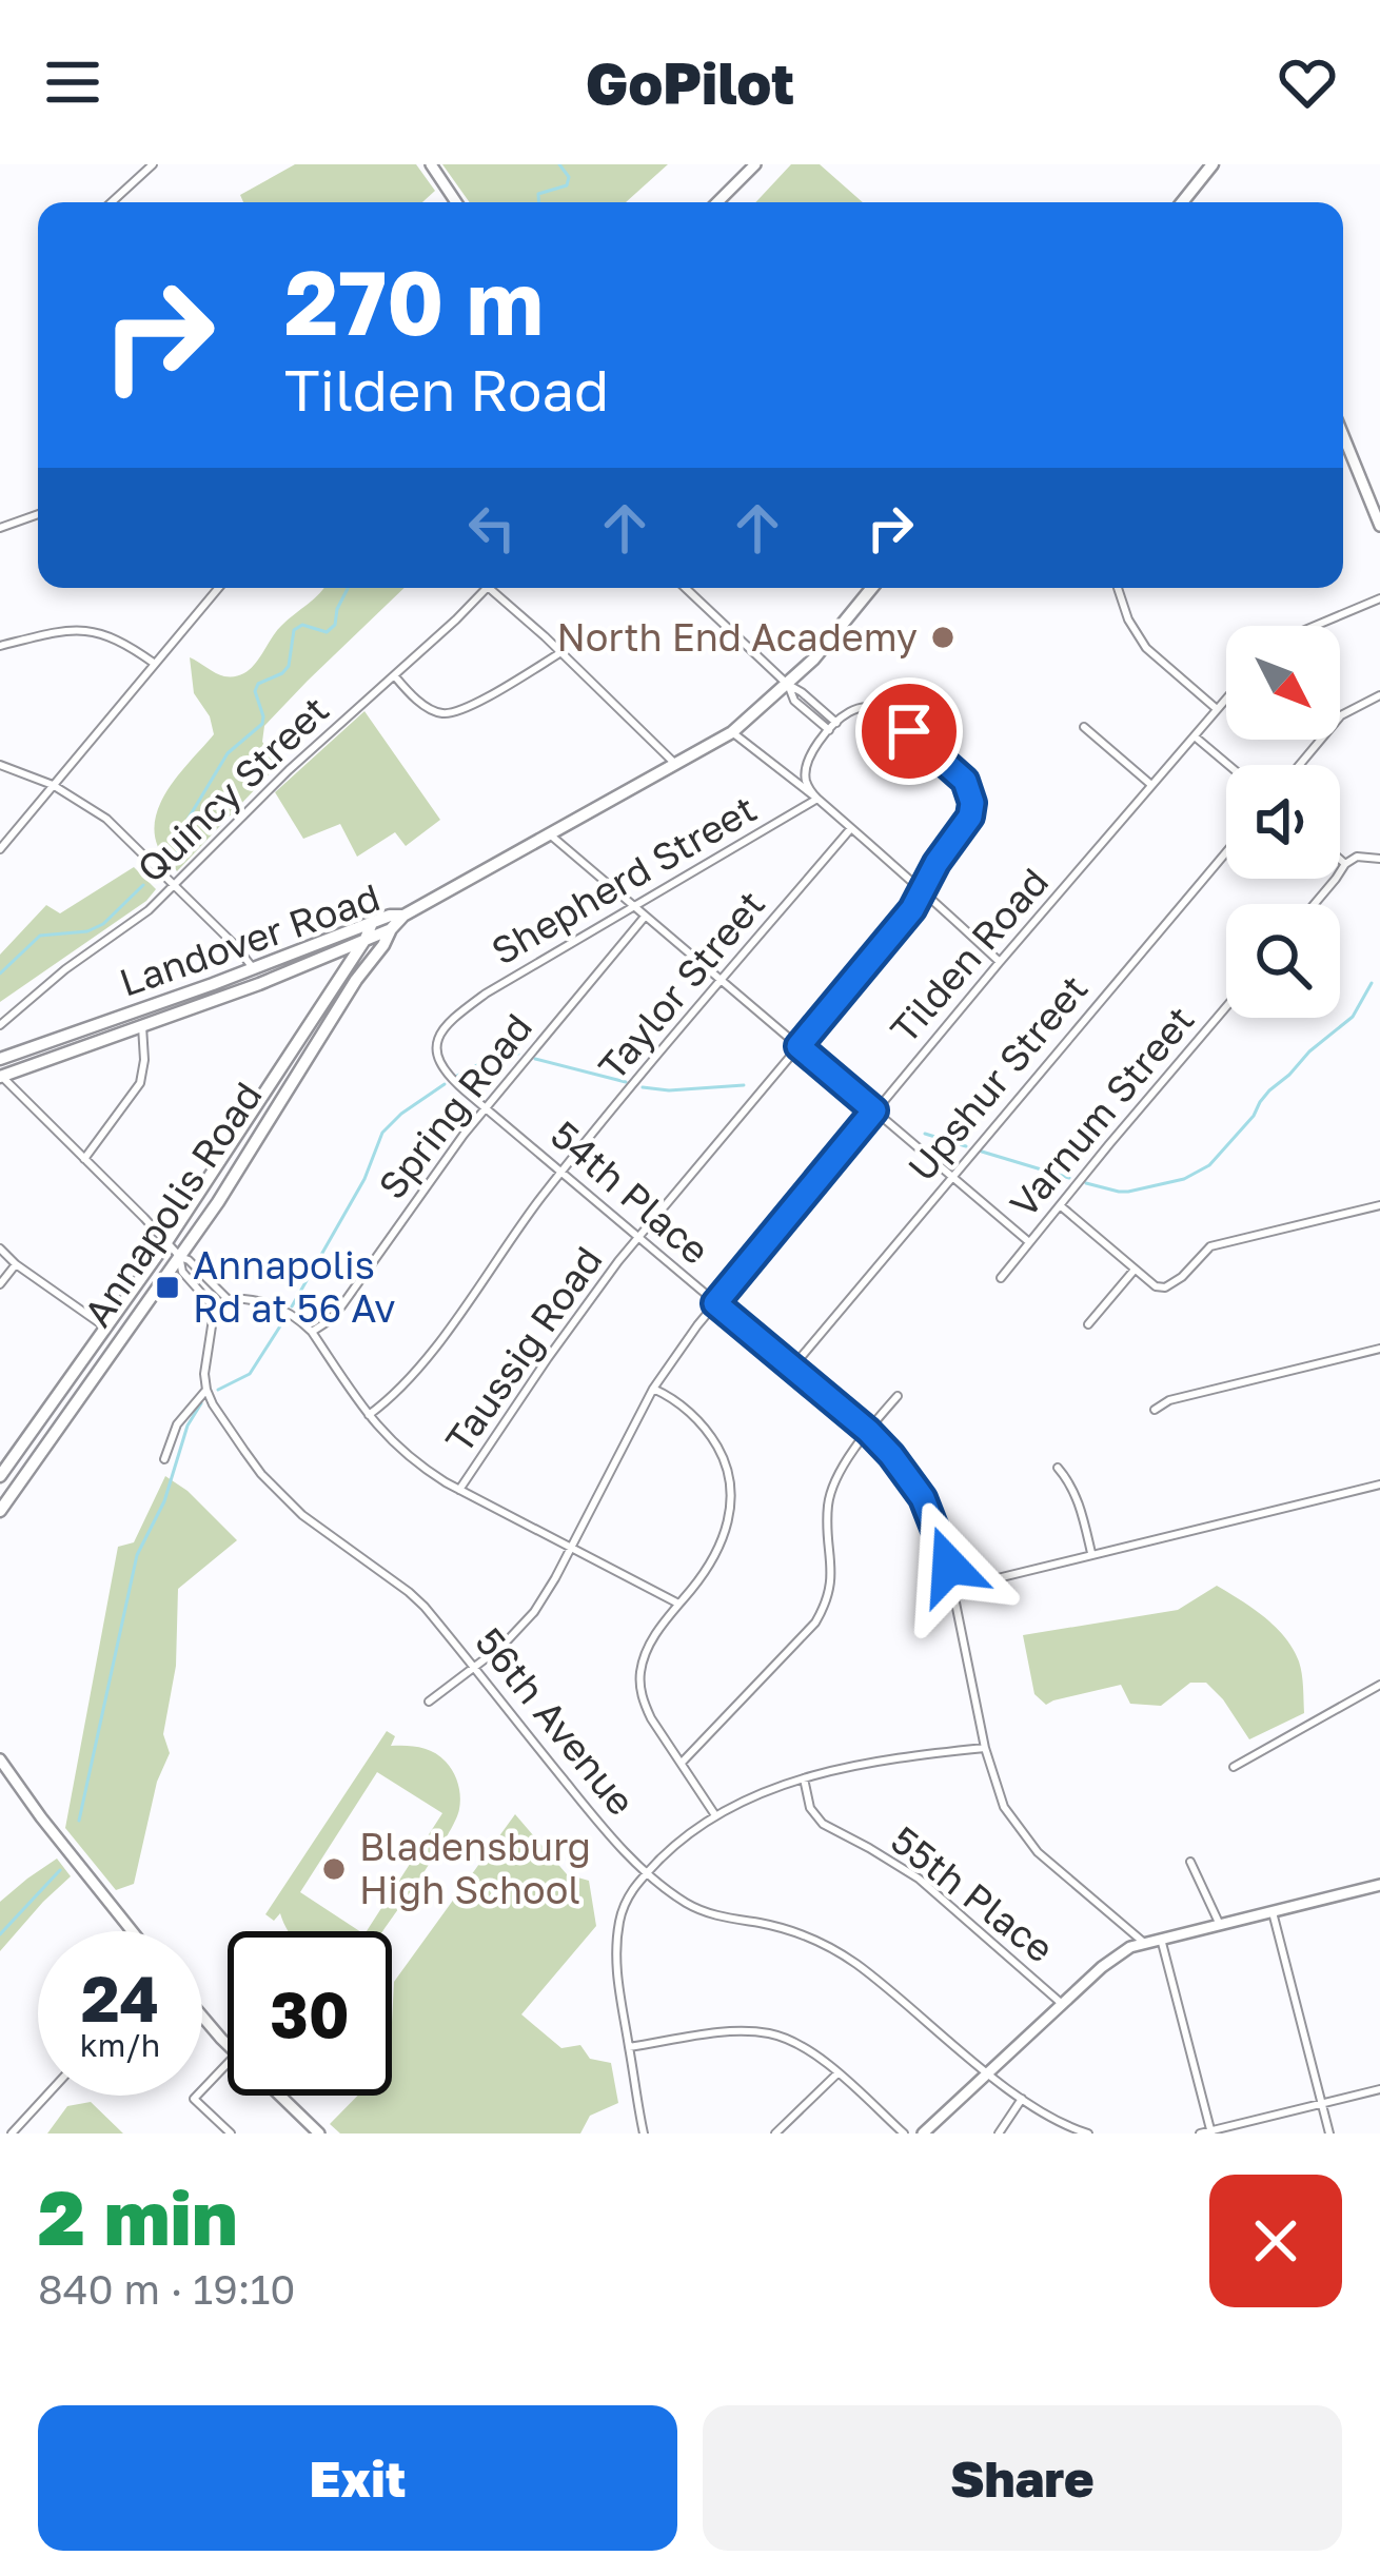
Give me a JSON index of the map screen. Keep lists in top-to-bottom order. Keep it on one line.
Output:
{"streets":{"main road":["Landover Road","Annapolis Road"],"street":["Quincy Street","Shepherd Street","Tilden Road","Taylor Street","Upshur Street","Spring Road","Varnum Street","54th Place","Taussig Road","56th Avenue","55th Place"]},"crossings":[["Shepherd Street","54th Place"],["Landover Road","Annapolis Road"],["Tilden Road","54th Place"],["Tilden Road","56th Avenue"],["Taylor Street","54th Place"],["Upshur Street","54th Place"],["Spring Road","54th Place"],["54th Place","Taussig Road"]],"places":{"other":["North End Academy","Bladensburg High School"],"transit":["Annapolis Rd at 56 Av"]},"north":"bottom right","page":{"header":"GoPilot","turn":["270 m","Tilden Road"],"speed":"24 km/h","limit":"30","heading":["2 min","840 m · 19:10"],"buttons":["Exit","Share"]}}
